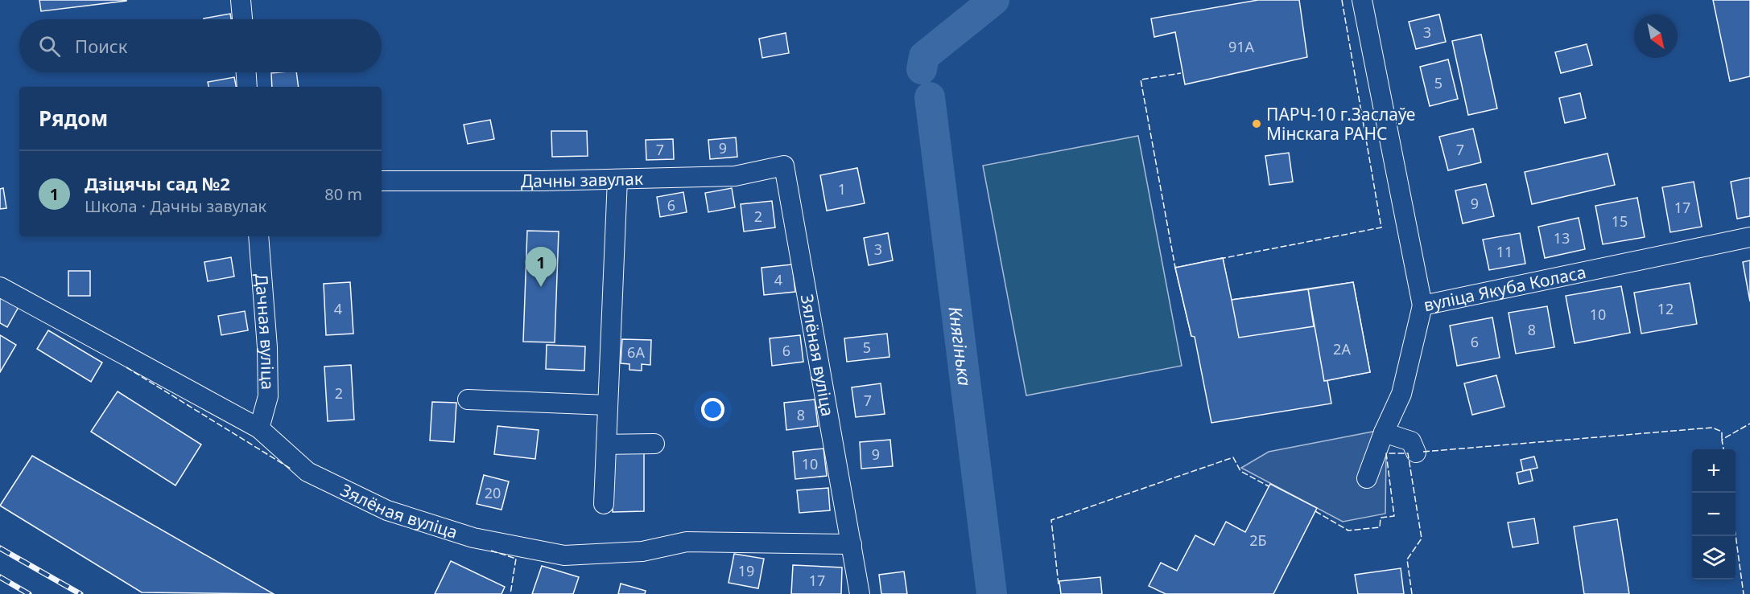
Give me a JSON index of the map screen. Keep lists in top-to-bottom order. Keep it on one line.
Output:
{"streets":{"street":["Дачны завулак","вуліца Якуба Коласа","Дачная вуліца","Зялёная вуліца"]},"crossings":[["Дачны завулак","Зялёная вуліца"],["Дачная вуліца","Зялёная вуліца"]],"water":["Княгінька"],"places":["ПАРЧ-10 г.Заслаўе Мінскага РАНС"],"house_numbers":["3","91А","5","9","7","7","1","9","6","17","2","15","13","3","11","4","4","12","10","8","6","5","2А","6","6А","2","7","8","9","10","20","2Б","19","17"],"north":"bottom right","page":{"search":"Поиск","heading":"Рядом","list":[{"mark":"1","name":"Дзіцячы сад №2","note":"Школа · Дачны завулак","value":"80 m"}],"pins":"1","map_buttons":["+","−"]}}
